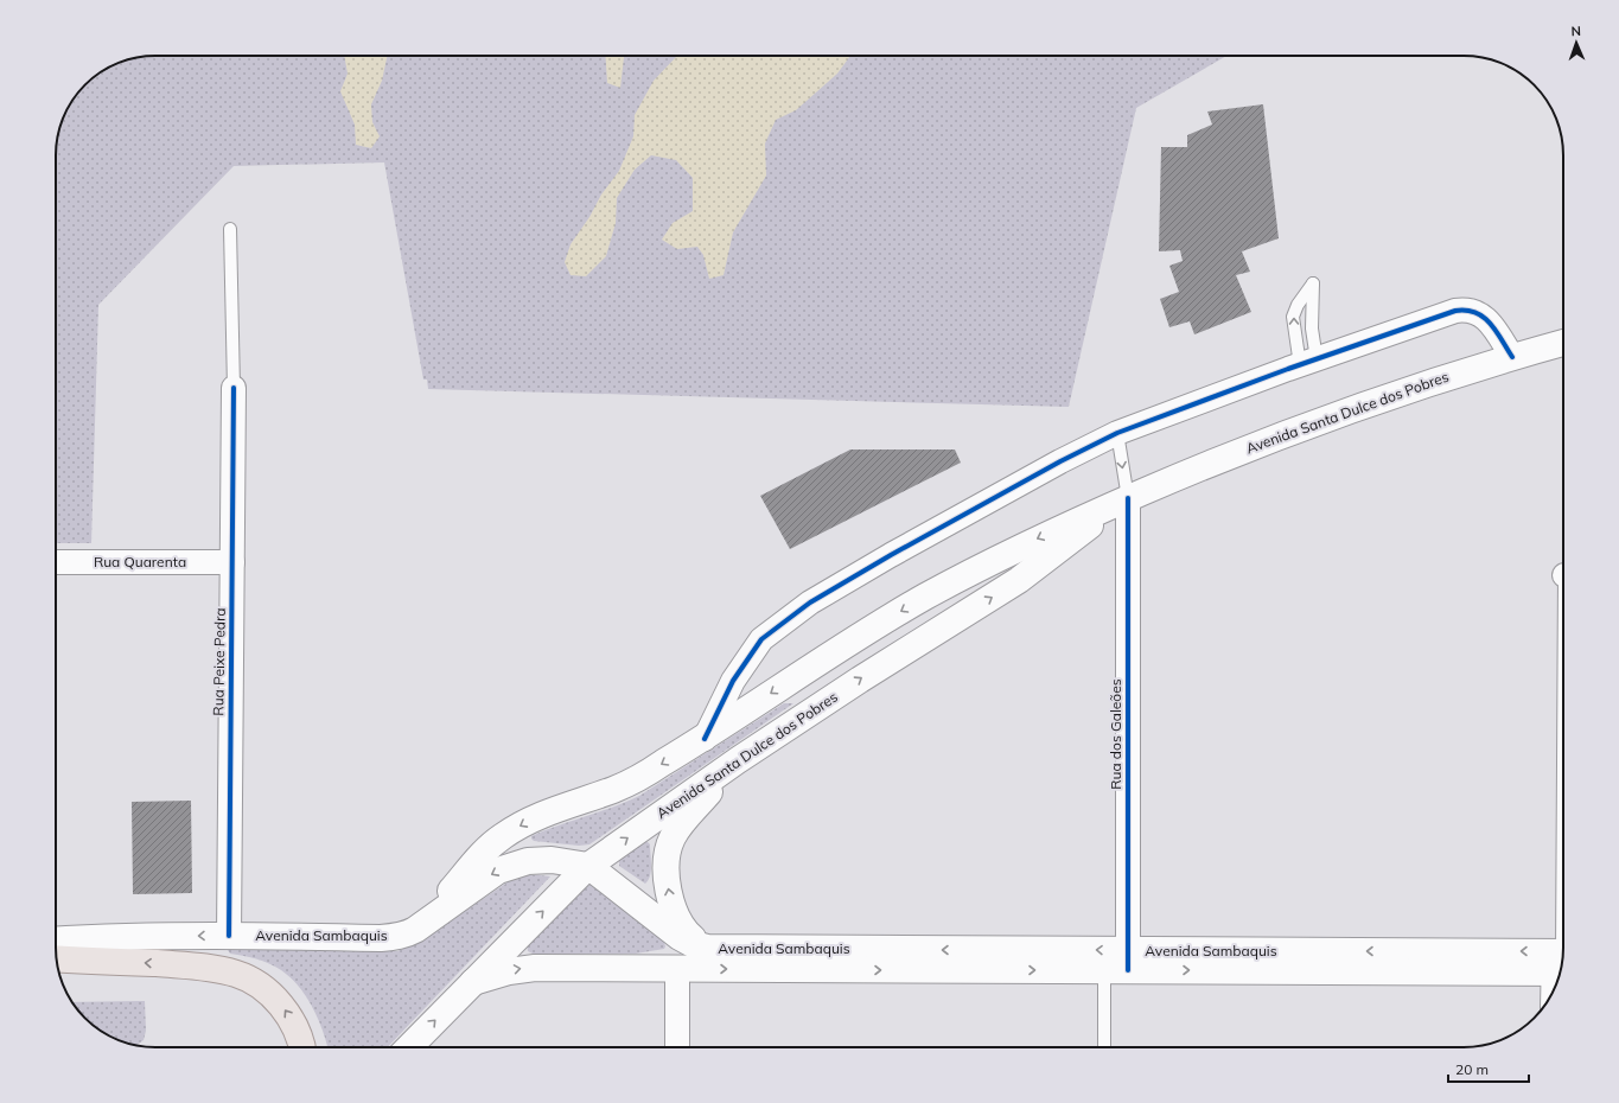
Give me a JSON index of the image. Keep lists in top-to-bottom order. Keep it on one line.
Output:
{"streets":{"main road":["Avenida Santa Dulce dos Pobres","Avenida Sambaquis"],"street":["Rua Quarenta","Rua Peixe Pedra","Rua dos Galeões"]},"crossings":[["Avenida Santa Dulce dos Pobres","Rua dos Galeões"],["Avenida Santa Dulce dos Pobres","Avenida Sambaquis"],["Rua Quarenta","Rua Peixe Pedra"],["Rua Peixe Pedra","Avenida Sambaquis"],["Rua dos Galeões","Avenida Sambaquis"]],"scale_bar":"20 m","north":"top"}
